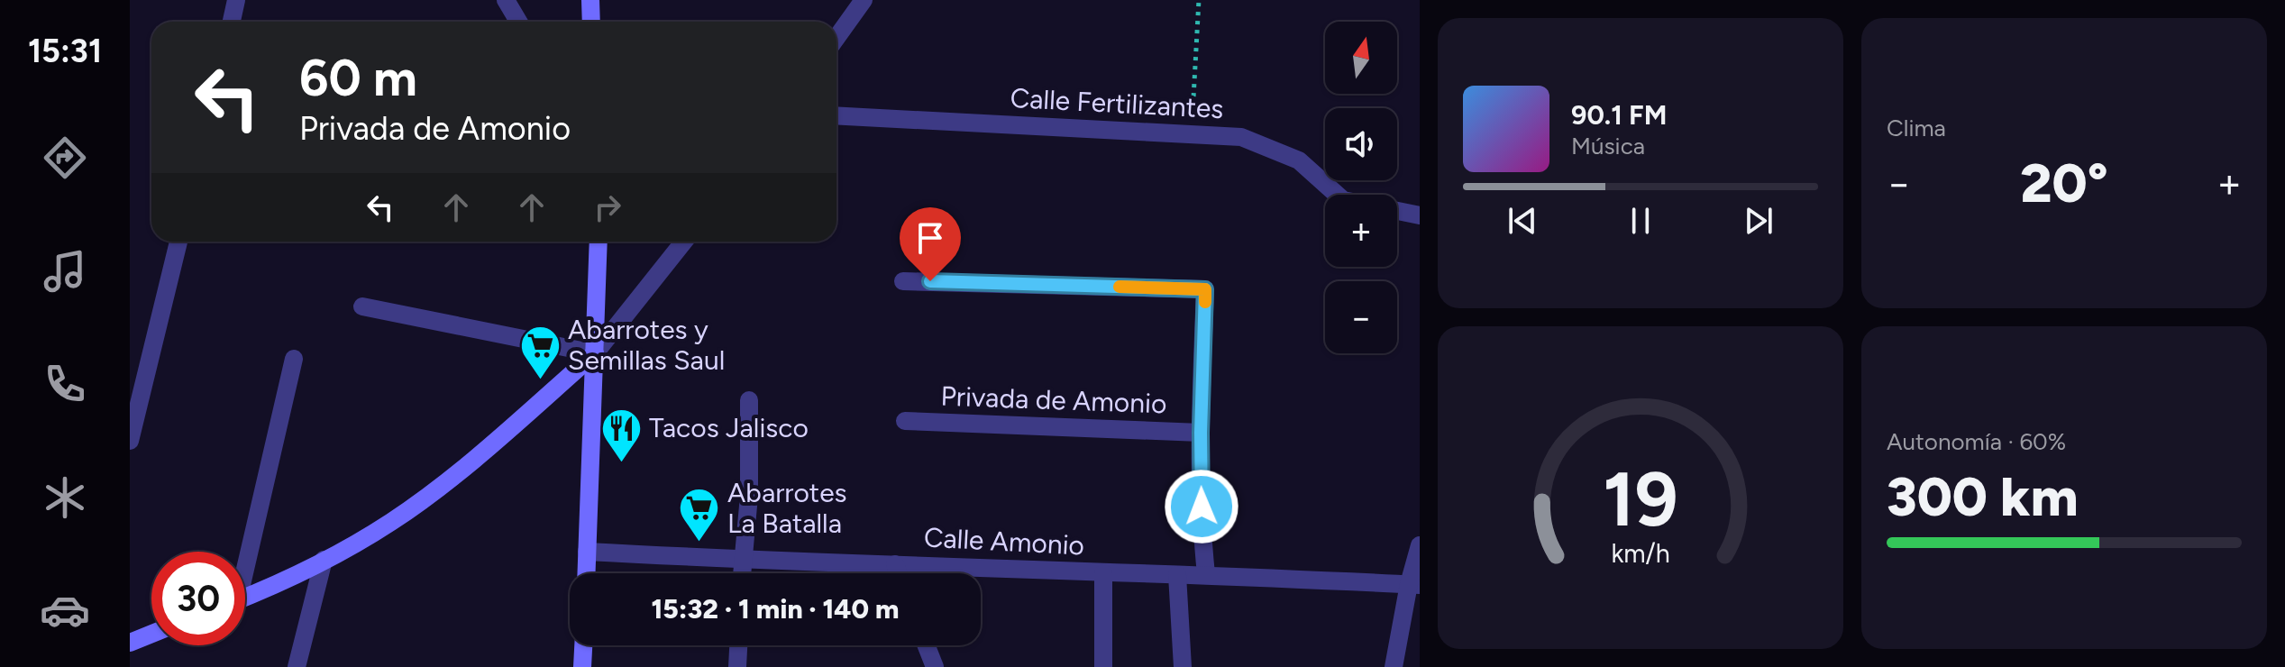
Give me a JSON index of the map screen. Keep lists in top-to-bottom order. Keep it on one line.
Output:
{"streets":{"street":["Calle Fertilizantes","Privada de Amonio","Calle Amonio"]},"crossings":[["Privada de Amonio","Calle Amonio"]],"places":{"supermarket":["Abarrotes y Semillas Saul","Abarrotes La Batalla"],"restaurant":["Tacos Jalisco"]},"north":"top","page":{"tabs":"15:31","tile":["Clima",["Autonomía · 60%","300 km"]],"map_buttons":["+","−"],"turn":["60 m","Privada de Amonio"],"song":["90.1 FM","Música"],"heat":["−","20°","+"],"limit":"30","trip":"15:32 · 1 min · 140 m","gauge":["19","km/h"]}}
